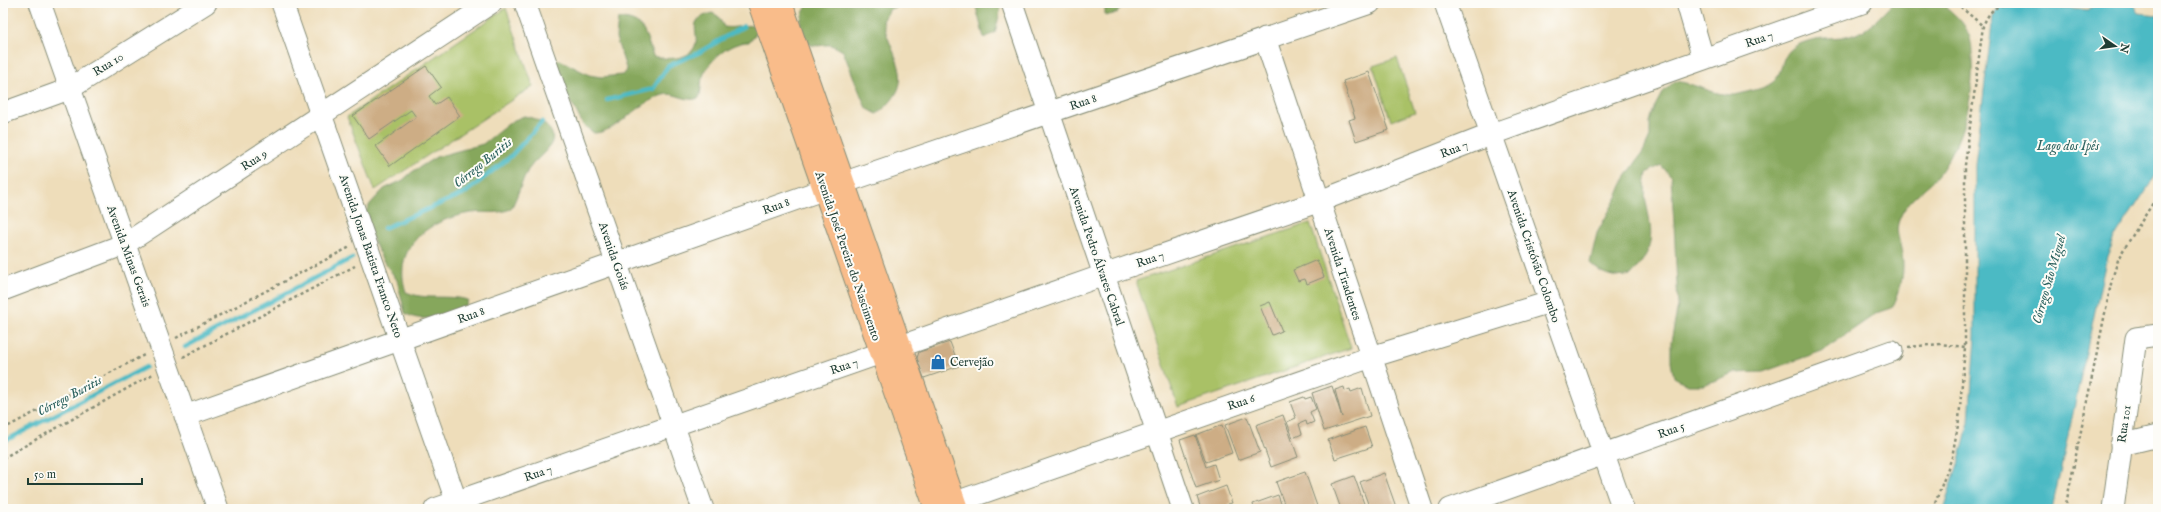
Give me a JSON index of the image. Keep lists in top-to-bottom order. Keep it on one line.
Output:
{"streets":{"main road":["Avenida José Pereira do Nascimento"],"street":["Rua 7","Rua 10","Rua 8","Rua 9","Avenida Minas Gerais","Avenida Jonas Batista Franco Neto","Avenida Goiás","Avenida Pedro Álvares Cabral","Avenida Cristóvão Colombo","Avenida Tiradentes","Rua 6","Rua 101","Rua 5"]},"crossings":[["Rua 7","Avenida Jonas Batista Franco Neto"],["Rua 7","Avenida Goiás"],["Rua 7","Avenida José Pereira do Nascimento"],["Rua 7","Avenida Pedro Álvares Cabral"],["Rua 7","Avenida Cristóvão Colombo"],["Rua 7","Avenida Tiradentes"],["Rua 10","Avenida Minas Gerais"],["Rua 8","Avenida Minas Gerais"],["Rua 8","Avenida Jonas Batista Franco Neto"],["Rua 8","Avenida Goiás"],["Rua 8","Avenida José Pereira do Nascimento"],["Rua 8","Avenida Pedro Álvares Cabral"],["Rua 8","Avenida Tiradentes"],["Rua 9","Avenida Minas Gerais"],["Rua 9","Avenida Jonas Batista Franco Neto"],["Avenida José Pereira do Nascimento","Rua 6"],["Avenida Pedro Álvares Cabral","Rua 6"],["Avenida Cristóvão Colombo","Rua 6"],["Avenida Cristóvão Colombo","Rua 5"],["Avenida Tiradentes","Rua 6"]],"water":["Lago dos Ipês","Córrego Buritis","Córrego São Miguel"],"places":{"shop":["Cervejão"]},"scale_bar":"50 m","north":"right"}
